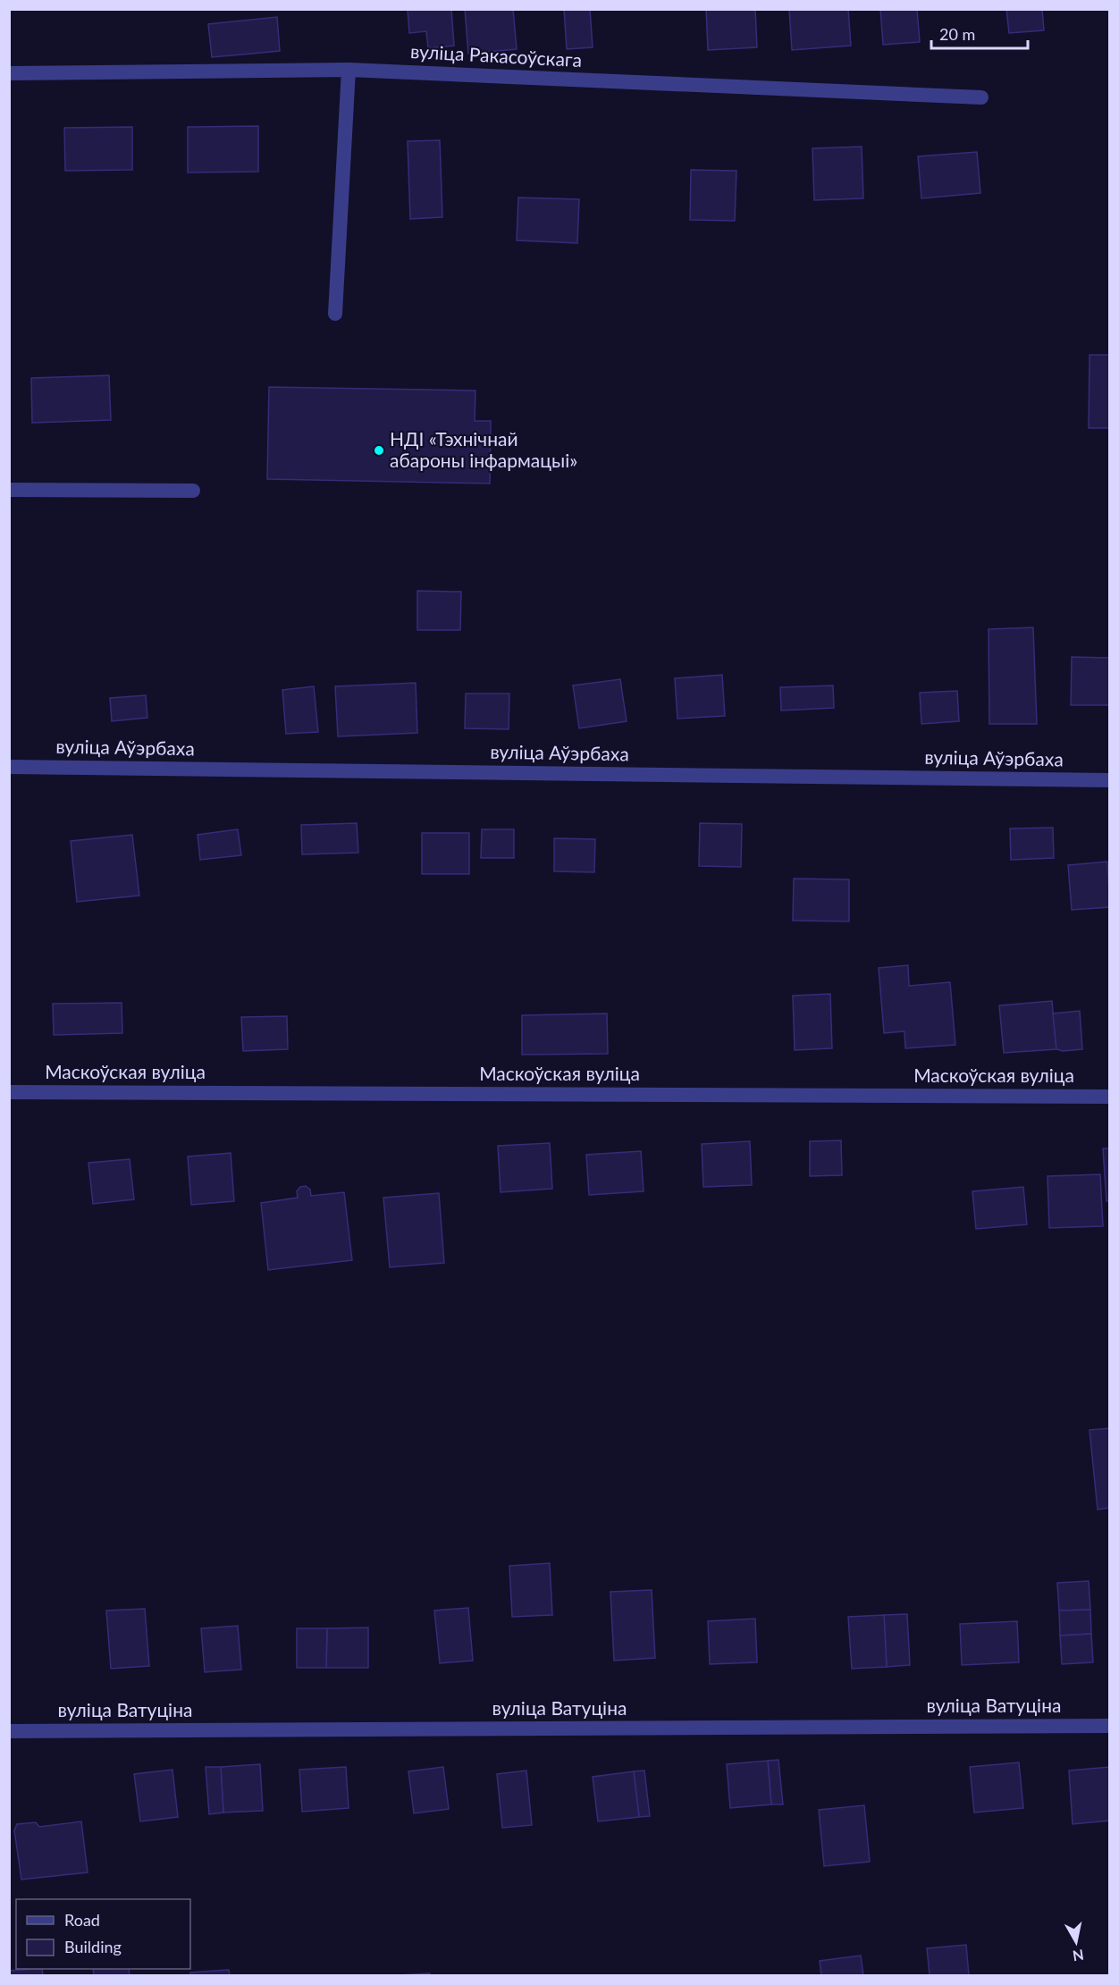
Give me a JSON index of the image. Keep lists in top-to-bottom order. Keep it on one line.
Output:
{"streets":{"street":["вуліца Ракасоўскага","вуліца Аўэрбаха","Маскоўская вуліца","вуліца Ватуціна"]},"places":["НДІ «Тэхнічнай абароны інфармацыі»"],"legend":["Road","Building"],"scale_bar":"20 m","north":"bottom"}
